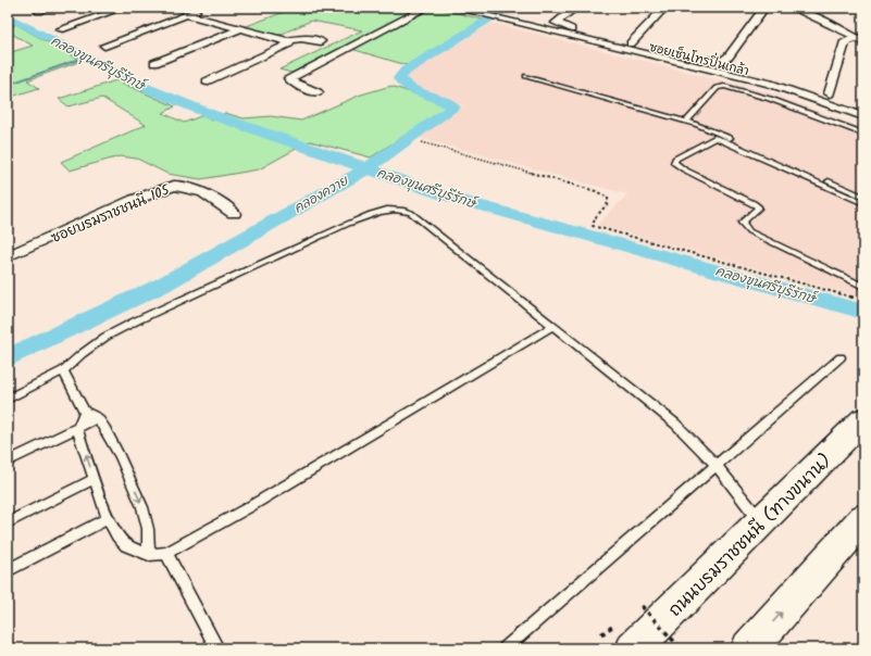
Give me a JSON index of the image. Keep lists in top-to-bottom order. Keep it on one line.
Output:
{"streets":{"main road":["ถนนบรมราชชนนี (ทางขนาน)"],"street":["ซอยเซ็นโทรปิ่นเกล้า","ซอยบรมราชชนนี 105"]},"water":["คลองขุนศรีบุรีรักษ์","คลองควาย"]}
